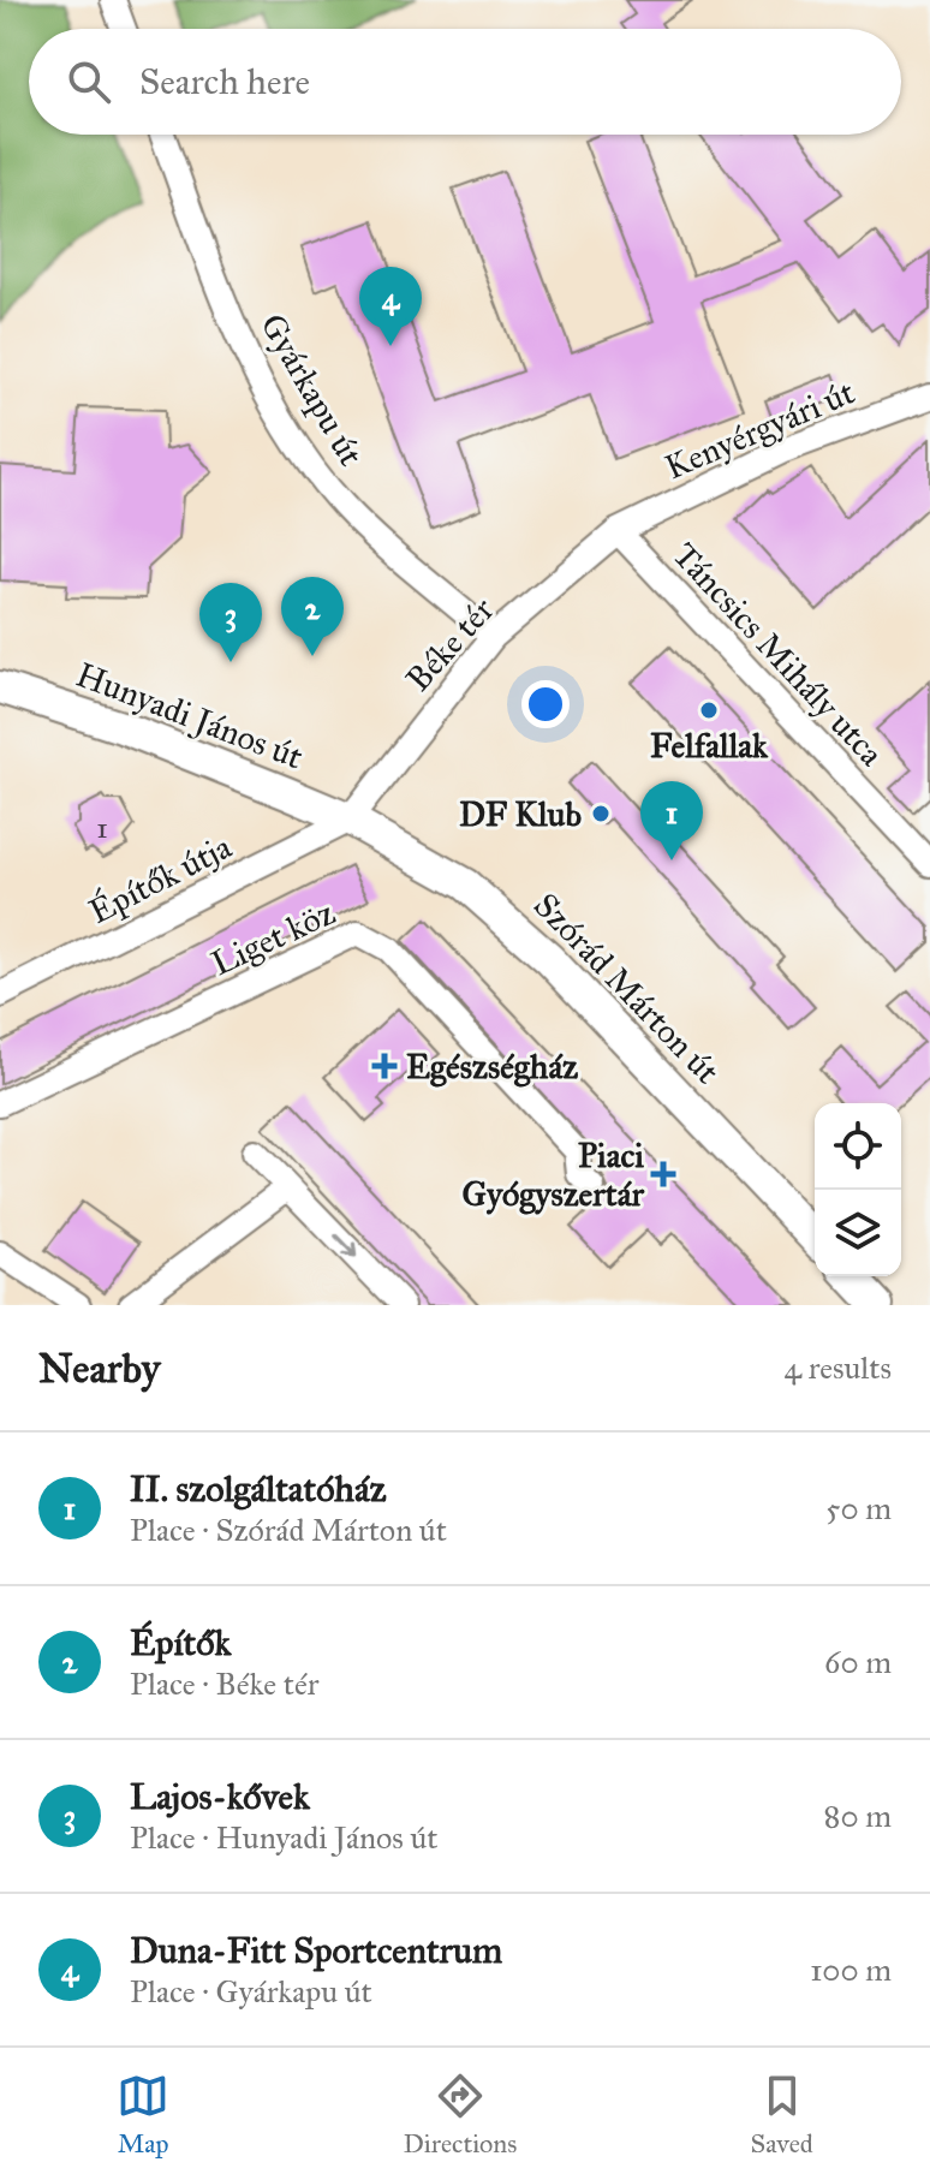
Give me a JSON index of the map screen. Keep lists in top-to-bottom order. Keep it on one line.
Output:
{"streets":{"street":["Gyárkapu út","Kenyérgyári út","Béke tér","Táncsics Mihály utca","Hunyadi János út","Építők útja","Liget köz","Szórád Márton út"]},"crossings":[["Gyárkapu út","Béke tér"],["Kenyérgyári út","Béke tér"],["Kenyérgyári út","Táncsics Mihály utca"],["Béke tér","Táncsics Mihály utca"],["Béke tér","Hunyadi János út"],["Béke tér","Építők útja"],["Béke tér","Szórád Márton út"],["Hunyadi János út","Építők útja"],["Hunyadi János út","Szórád Márton út"],["Építők útja","Szórád Márton út"]],"places":{"other":["Felfallak","DF Klub"],"health":["Egészségház","Piaci Gyógyszertár"]},"house_numbers":["1"],"page":{"search":"Search here","pins":["4","2","3","1"],"heading":["Nearby","4 results"],"list":[{"mark":"1","name":"II. szolgáltatóház","note":"Place · Szórád Márton út","value":"50 m"},{"mark":"2","name":"Építők","note":"Place · Béke tér","value":"60 m"},{"mark":"3","name":"Lajos-kővek","note":"Place · Hunyadi János út","value":"80 m"},{"mark":"4","name":"Duna-Fitt Sportcentrum","note":"Place · Gyárkapu út","value":"100 m"}],"nav":["Map","Directions","Saved"]}}
